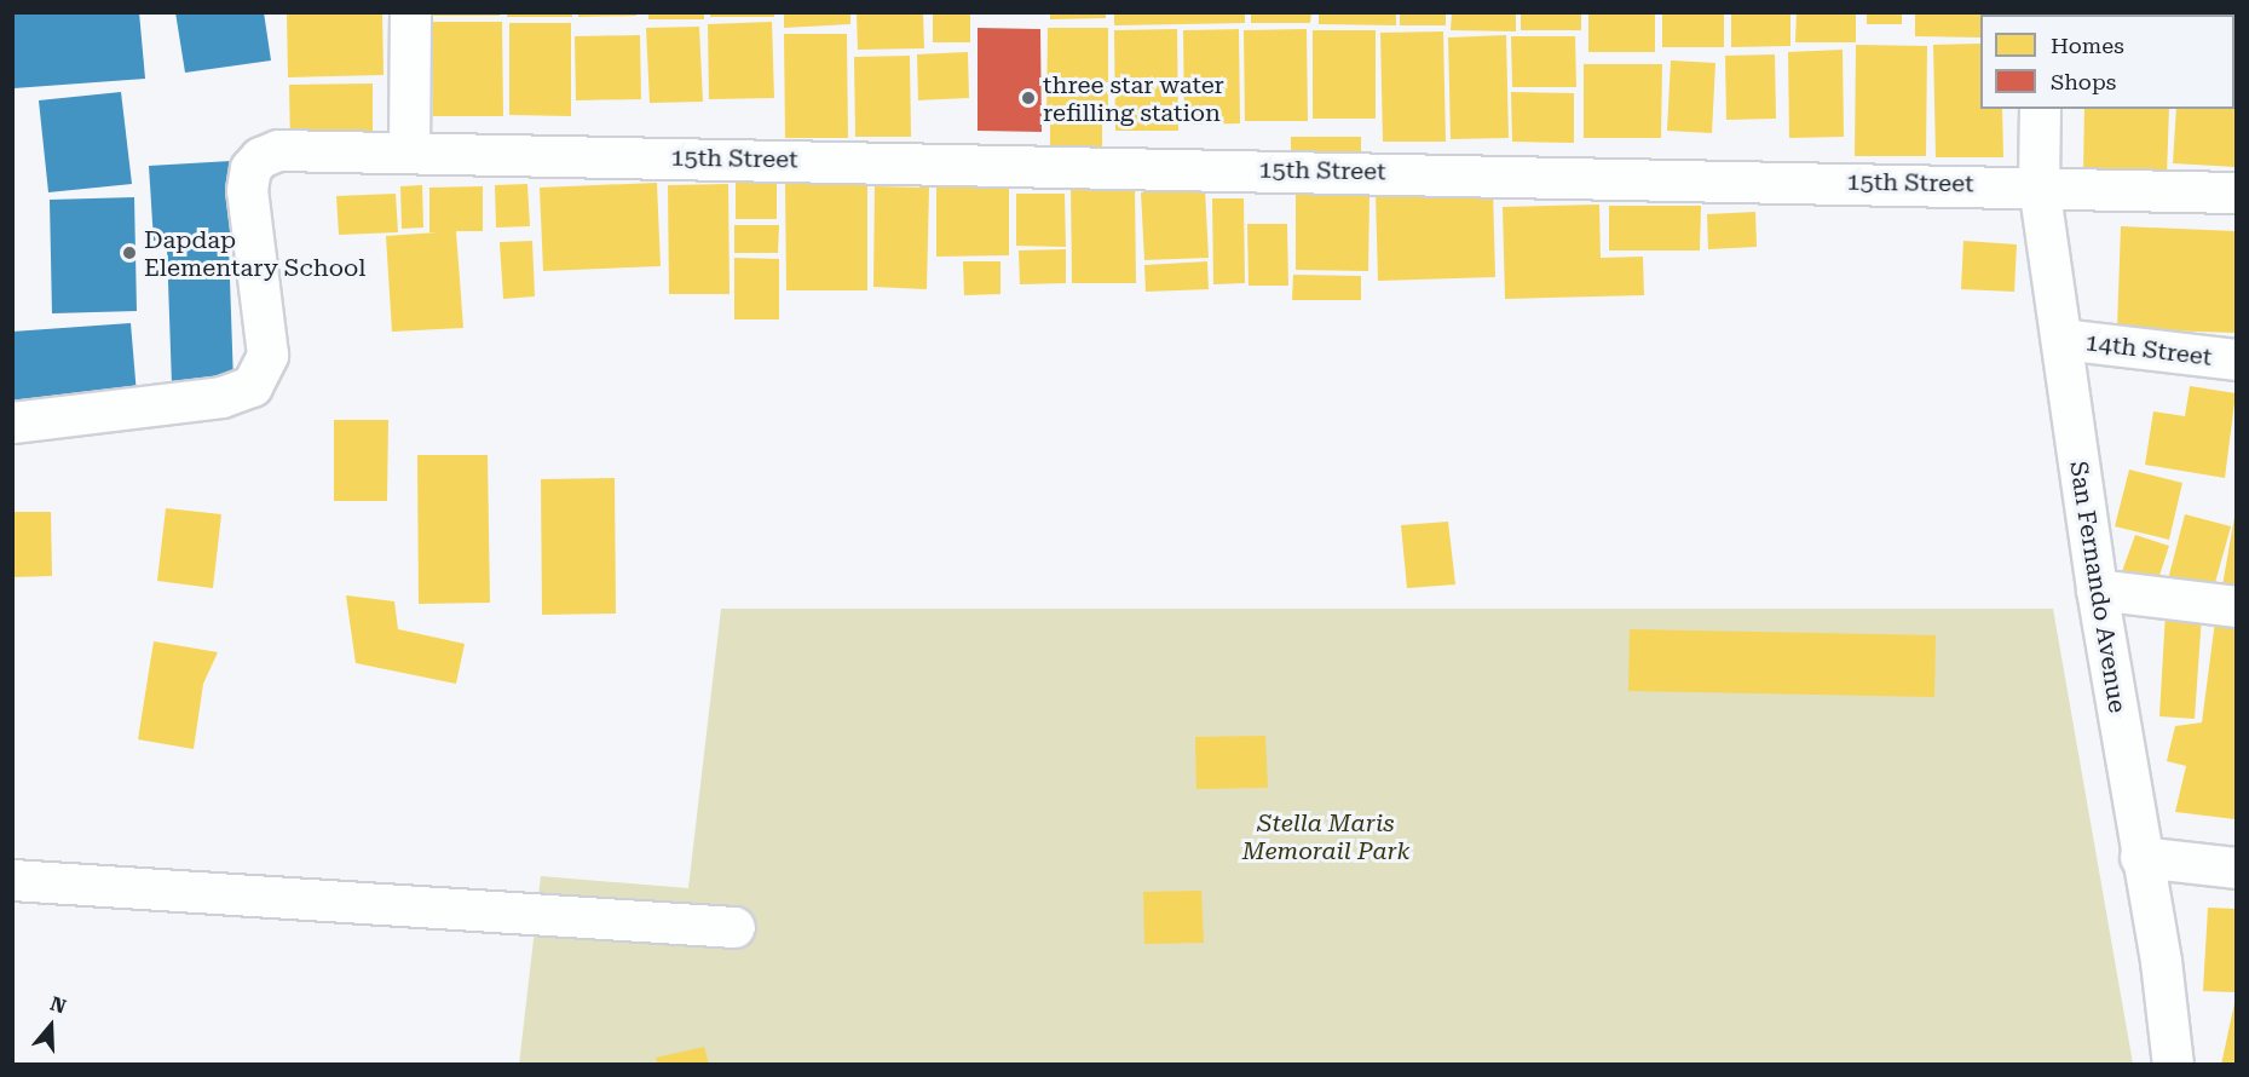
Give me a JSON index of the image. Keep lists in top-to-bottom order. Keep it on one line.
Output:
{"streets":{"street":["15th Street","14th Street","San Fernando Avenue"]},"crossings":[["15th Street","San Fernando Avenue"],["14th Street","San Fernando Avenue"]],"parks":["Stella Maris Memorail Park"],"places":["three star water refilling station","Dapdap Elementary School"],"legend":["Homes","Shops"],"north":"top"}
